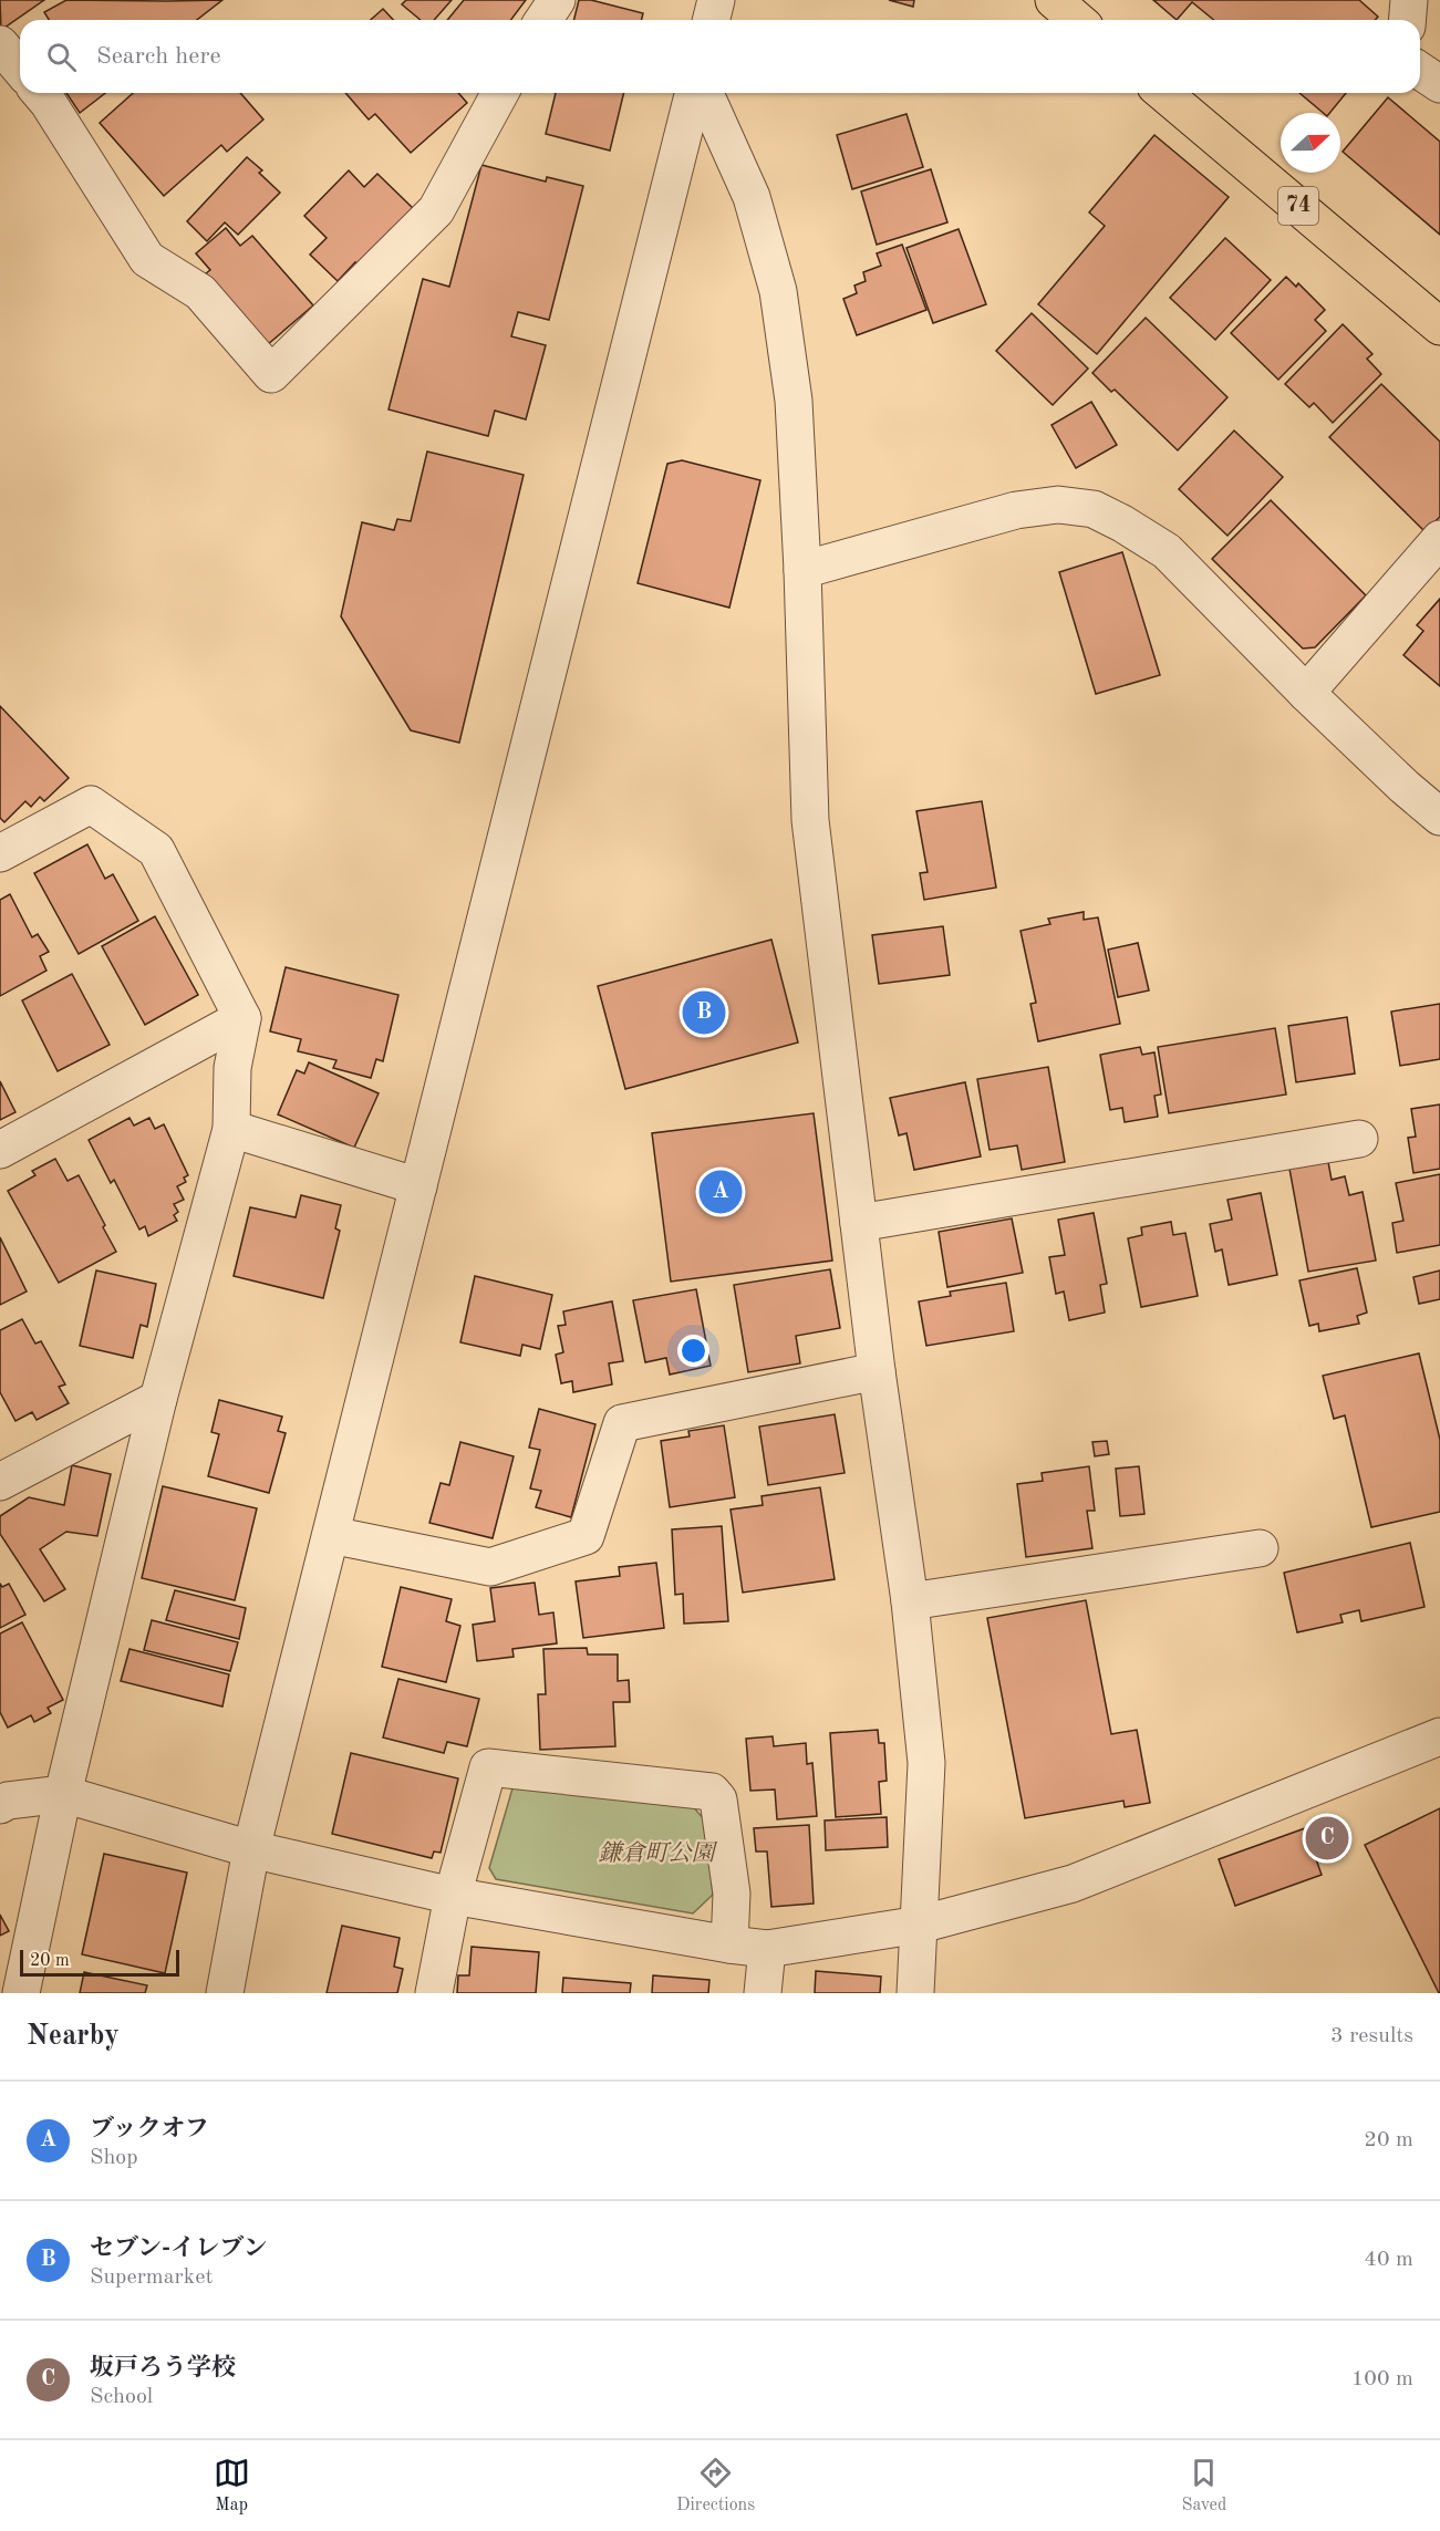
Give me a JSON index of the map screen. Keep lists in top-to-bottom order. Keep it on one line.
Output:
{"streets":{"main road":["74"]},"parks":["鎌倉町公園"],"scale_bar":"20 m","north":"right","page":{"search":"Search here","pins":["B","A","C"],"scale":"20 m","heading":["Nearby","3 results"],"list":[{"mark":"A","name":"ブックオフ","note":"Shop","value":"20 m"},{"mark":"B","name":"セブン-イレブン","note":"Supermarket","value":"40 m"},{"mark":"C","name":"坂戸ろう学校","note":"School","value":"100 m"}],"nav":["Map","Directions","Saved"]}}
